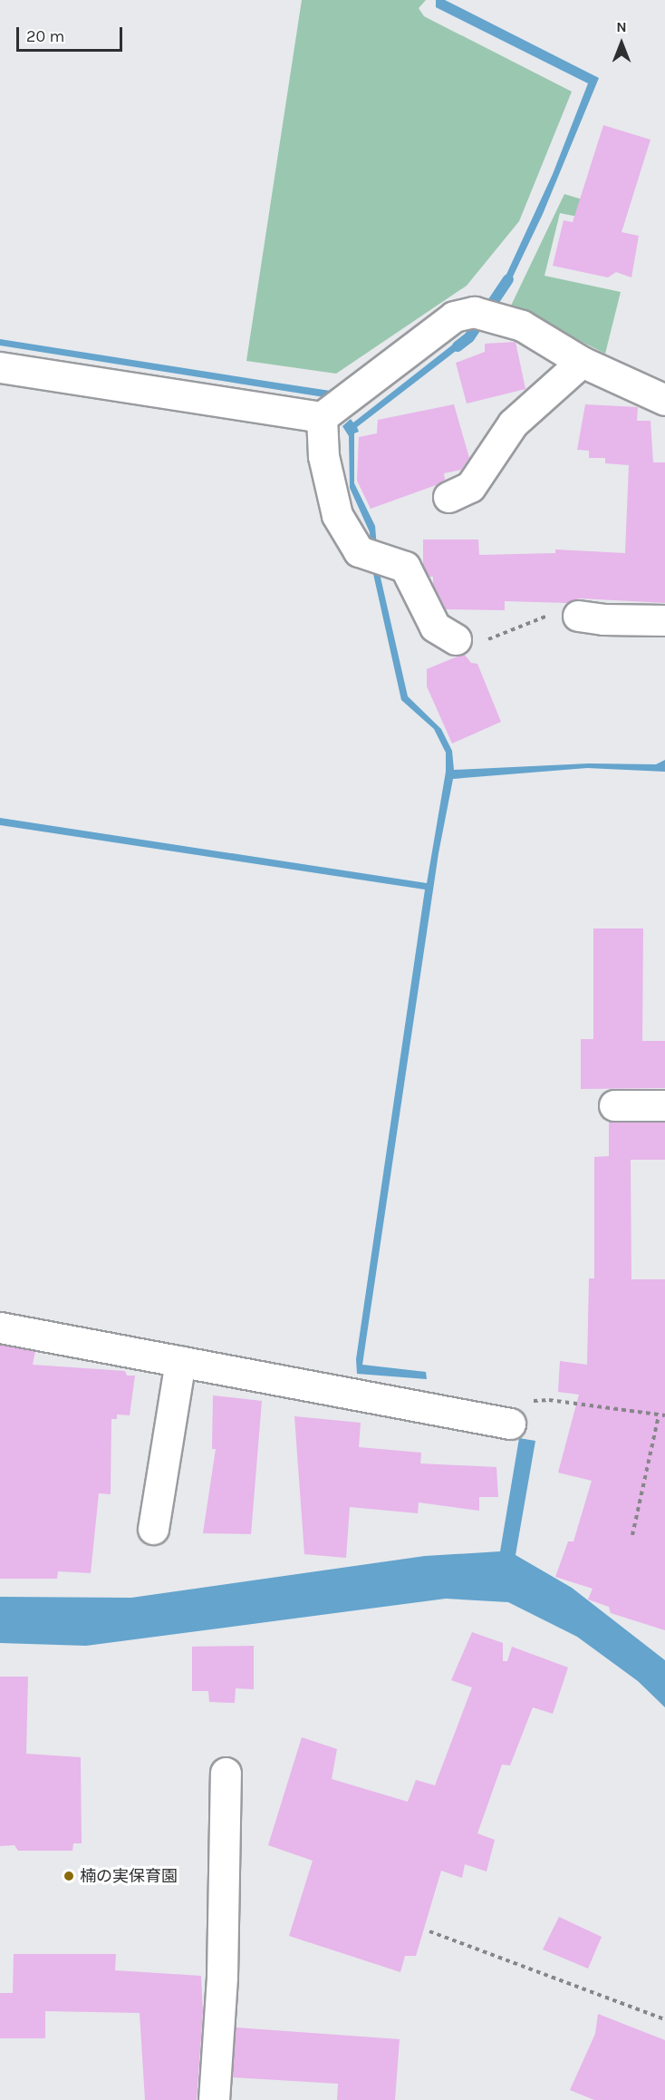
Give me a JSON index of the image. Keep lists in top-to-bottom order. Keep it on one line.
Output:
{"places":["楠の実保育園"],"scale_bar":"20 m","north":"top"}
